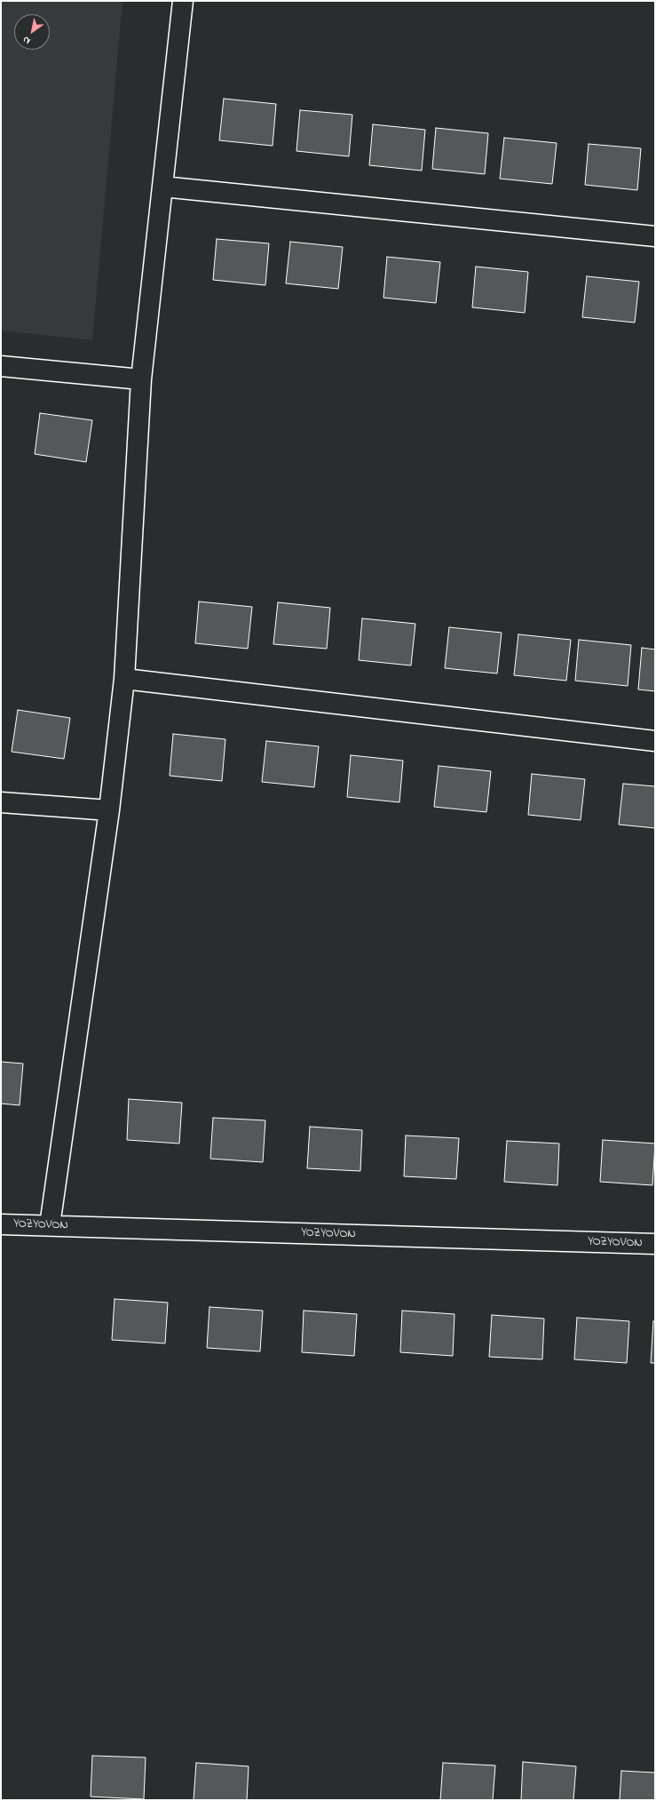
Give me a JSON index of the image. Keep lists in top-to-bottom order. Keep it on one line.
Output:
{"streets":{"street":["YOZYOVON"]},"north":"bottom left"}
